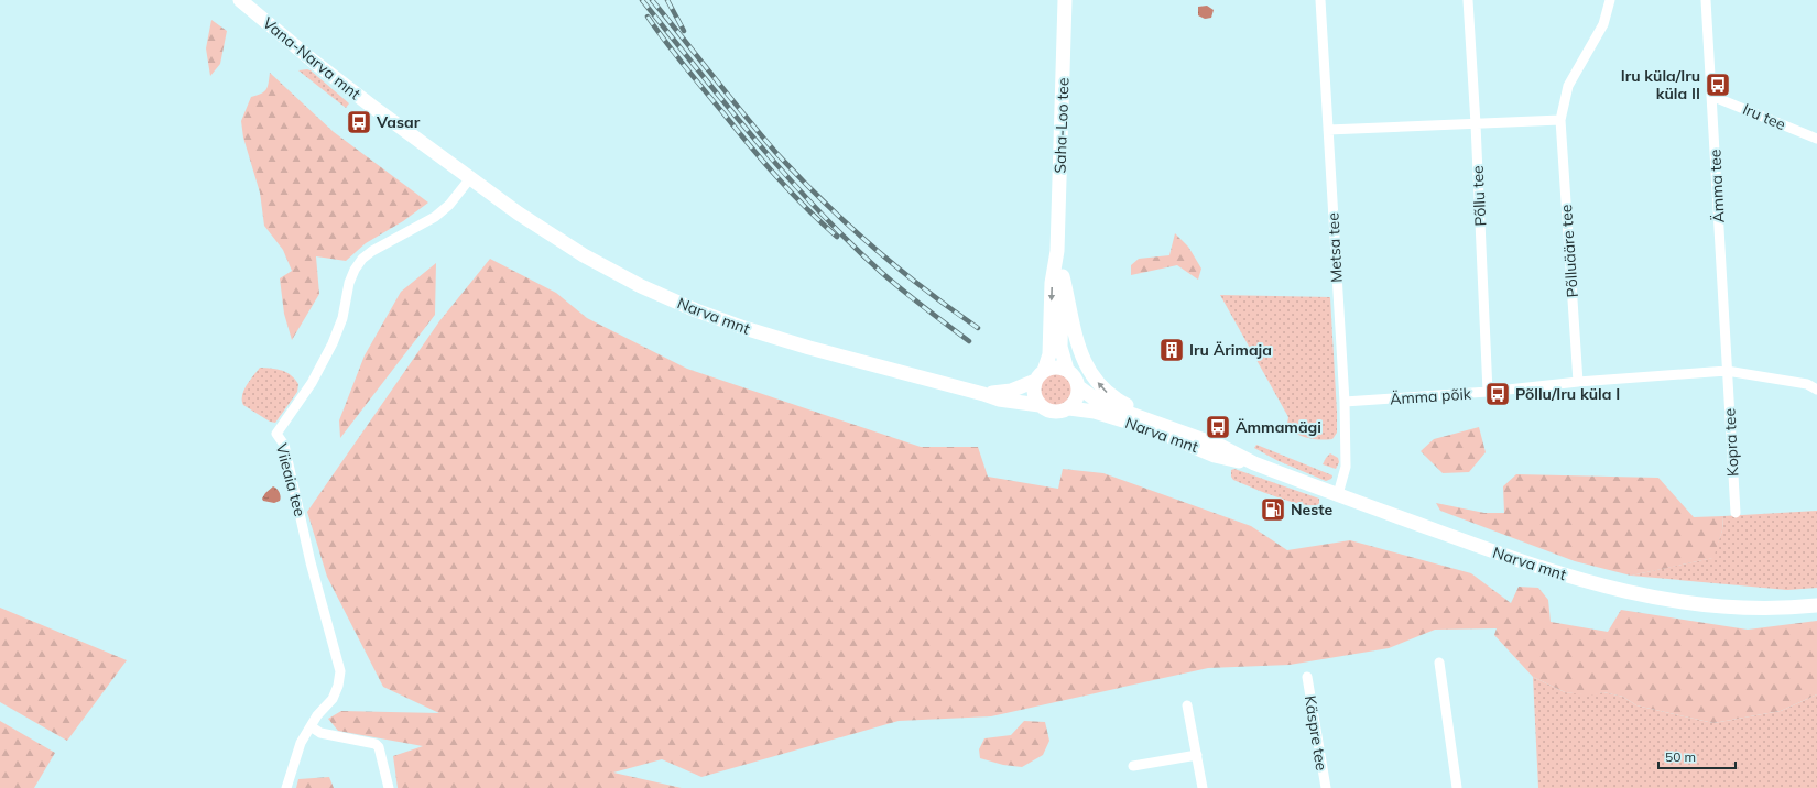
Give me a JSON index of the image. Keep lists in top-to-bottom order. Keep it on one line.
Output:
{"streets":{"main road":["Vana-Narva mnt","Saha-Loo tee","Narva mnt"],"street":["Iru tee","Ämma tee","Põllu tee","Metsa tee","Põlluääre tee","Ämma põik","Kopra tee","Viieaia tee","Käspre tee"]},"crossings":[["Vana-Narva mnt","Narva mnt"],["Vana-Narva mnt","Viieaia tee"],["Iru tee","Ämma tee"],["Saha-Loo tee","Narva mnt"],["Ämma tee","Ämma põik"],["Ämma tee","Kopra tee"],["Põllu tee","Ämma põik"],["Metsa tee","Narva mnt"],["Metsa tee","Ämma põik"],["Põlluääre tee","Ämma põik"],["Narva mnt","Viieaia tee"],["Ämma põik","Kopra tee"]],"places":{"bus stop":["Iru küla/Iru küla II","Vasar","Põllu/Iru küla I","Ämmamägi"],"building":["Iru Ärimaja"],"fuel station":["Neste"]},"scale_bar":"50 m"}
